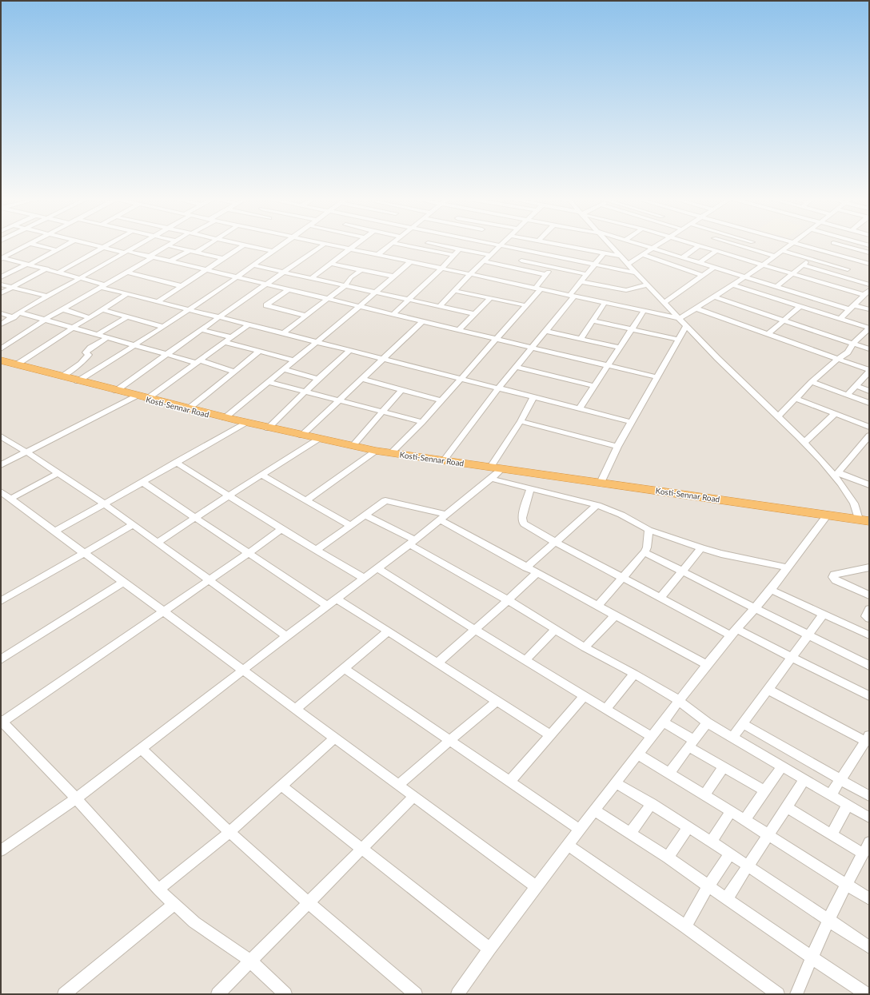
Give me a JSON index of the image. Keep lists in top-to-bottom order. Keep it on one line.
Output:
{"streets":{"highway":["Kosti-Sennar Road"]}}
